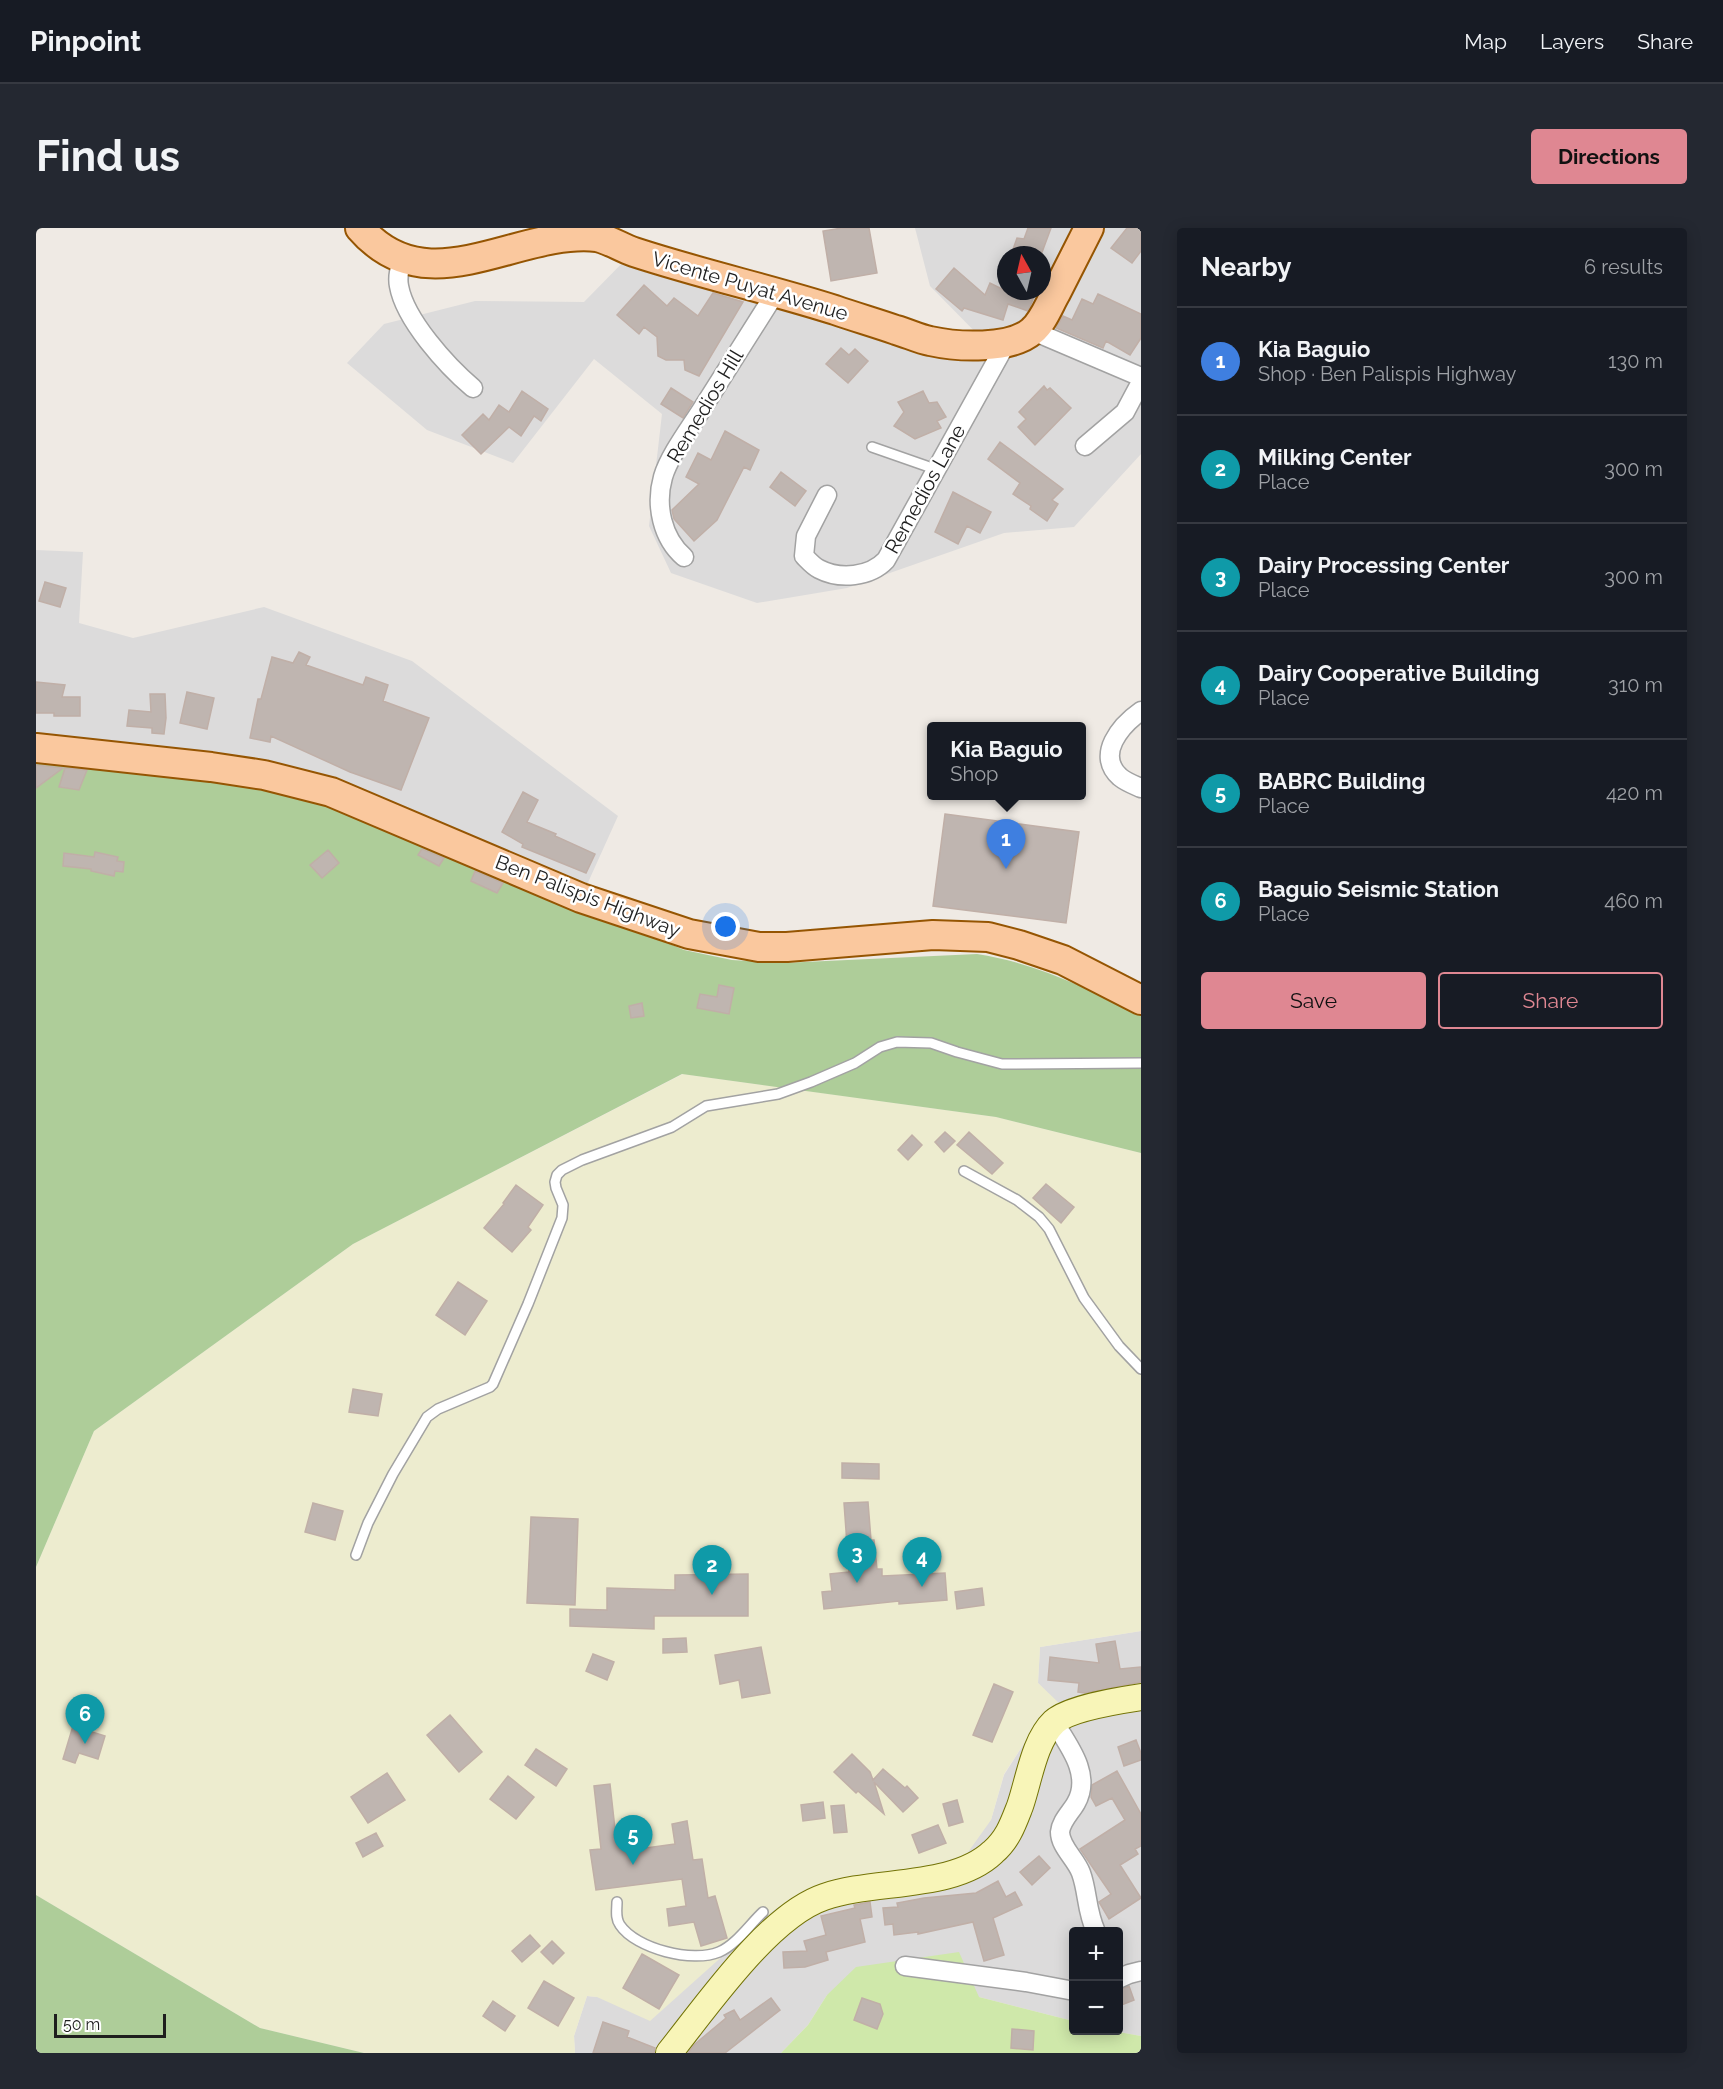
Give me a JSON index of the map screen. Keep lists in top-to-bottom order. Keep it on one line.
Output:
{"streets":{"main road":["Vicente Puyat Avenue","Ben Palispis Highway"],"street":["Remedios Hill","Remedios Lane"]},"crossings":[["Vicente Puyat Avenue","Remedios Hill"],["Vicente Puyat Avenue","Remedios Lane"]],"scale_bar":"50 m","north":"top","page":{"header":"Pinpoint","nav":["Map","Layers","Share"],"buttons":["Directions",["Save","Share"]],"title":"Find us","heading":["Nearby","6 results"],"list":[{"mark":"1","name":"Kia Baguio","note":"Shop · Ben Palispis Highway","value":"130 m"},{"mark":"2","name":"Milking Center","note":"Place","value":"300 m"},{"mark":"3","name":"Dairy Processing Center","note":"Place","value":"300 m"},{"mark":"4","name":"Dairy Cooperative Building","note":"Place","value":"310 m"},{"mark":"5","name":"BABRC Building","note":"Place","value":"420 m"},{"mark":"6","name":"Baguio Seismic Station","note":"Place","value":"460 m"}],"popup":["Kia Baguio","Shop"],"pins":["1","3","4","2","6","5"],"map_buttons":["+","−"],"scale":"50 m"}}
